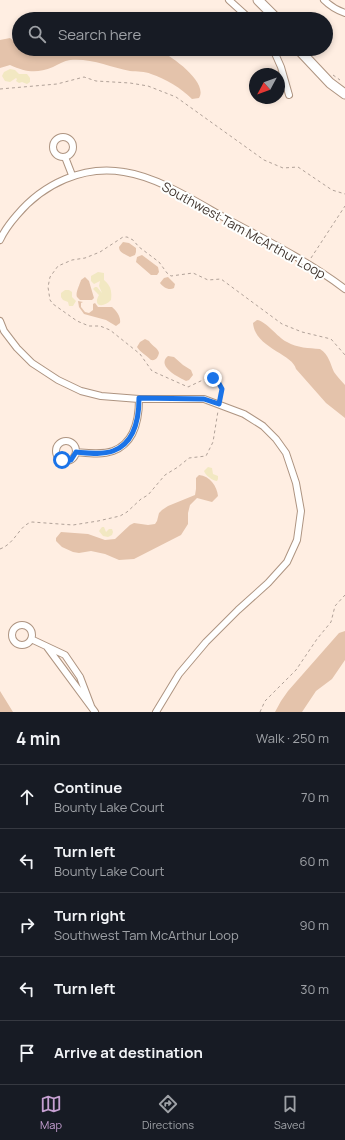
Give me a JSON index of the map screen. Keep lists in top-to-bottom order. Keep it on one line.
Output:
{"streets":{"street":["Southwest Tam McArthur Loop"]},"north":"bottom left","page":{"search":"Search here","heading":["4 min","Walk · 250 m"],"list":[["Continue","Bounty Lake Court","70 m"],["Turn left","Bounty Lake Court","60 m"],["Turn right","Southwest Tam McArthur Loop","90 m"],["Turn left","30 m"],"Arrive at destination"],"nav":["Map","Directions","Saved"]}}
